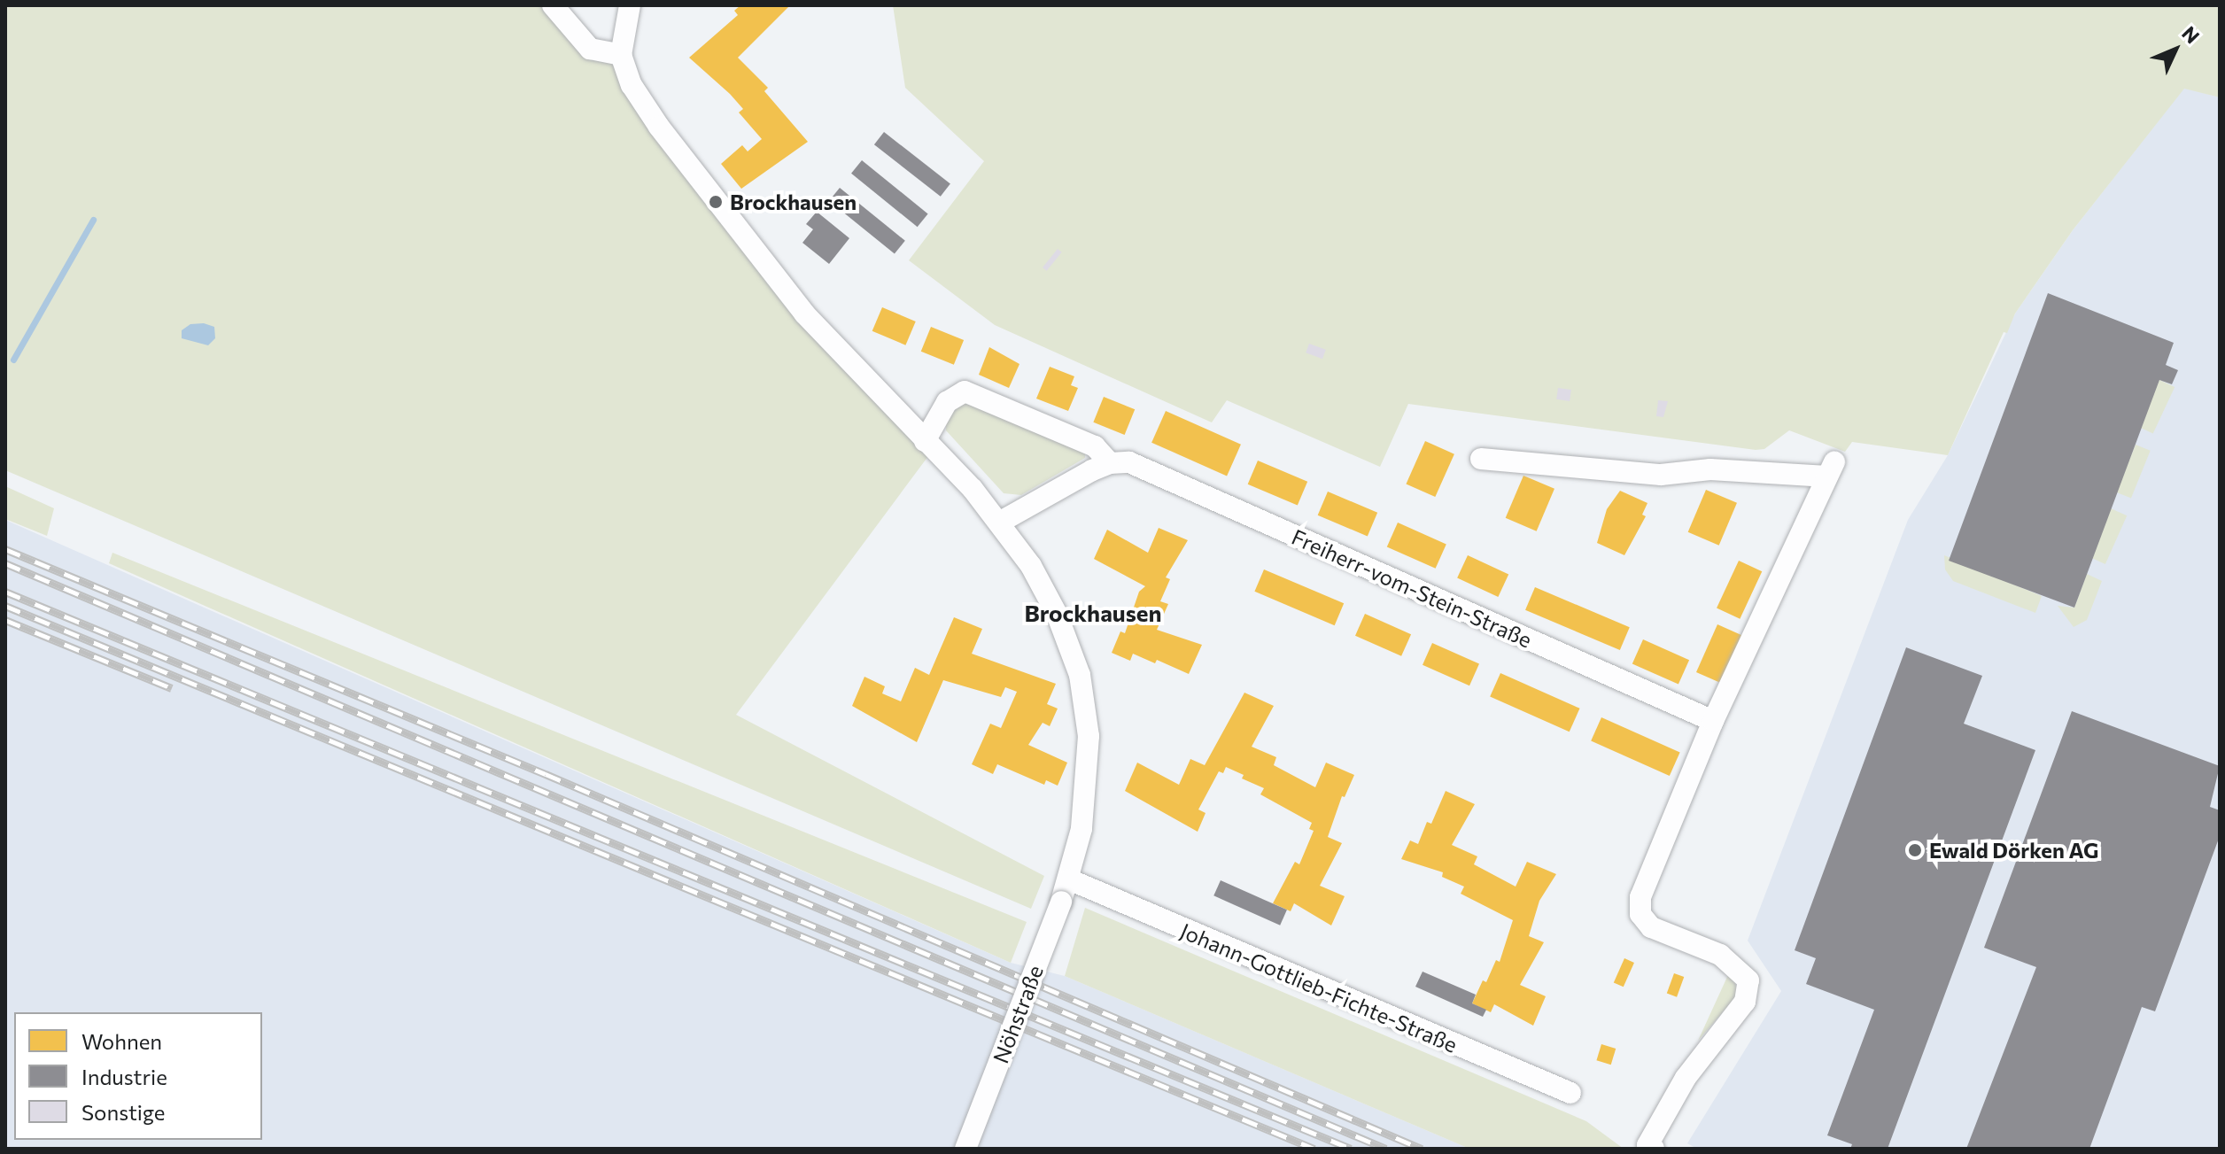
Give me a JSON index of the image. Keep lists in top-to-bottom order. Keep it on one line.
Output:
{"streets":{"street":["Freiherr-vom-Stein-Straße","Johann-Gottlieb-Fichte-Straße","Nöhstraße"]},"crossings":[["Johann-Gottlieb-Fichte-Straße","Nöhstraße"]],"districts":["Brockhausen"],"places":["Brockhausen","Ewald Dörken AG"],"legend":["Wohnen","Industrie","Sonstige"],"north":"top right"}
